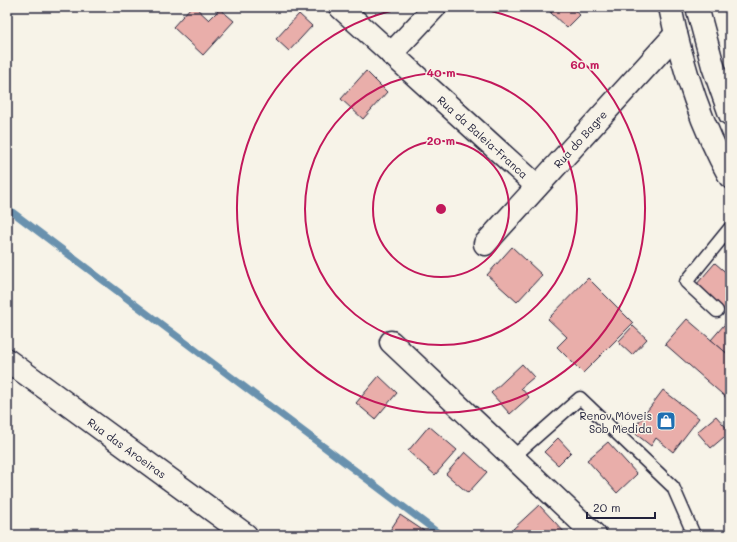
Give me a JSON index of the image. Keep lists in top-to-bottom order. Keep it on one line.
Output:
{"streets":{"street":["Rua da Baleia-Franca","Rua do Bagre","Rua das Aroeiras"]},"crossings":[["Rua da Baleia-Franca","Rua do Bagre"]],"places":{"shop":["Renov Móveis Sob Medida"]},"scale_bar":"20 m","rings":["60 m","40 m","20 m"]}
